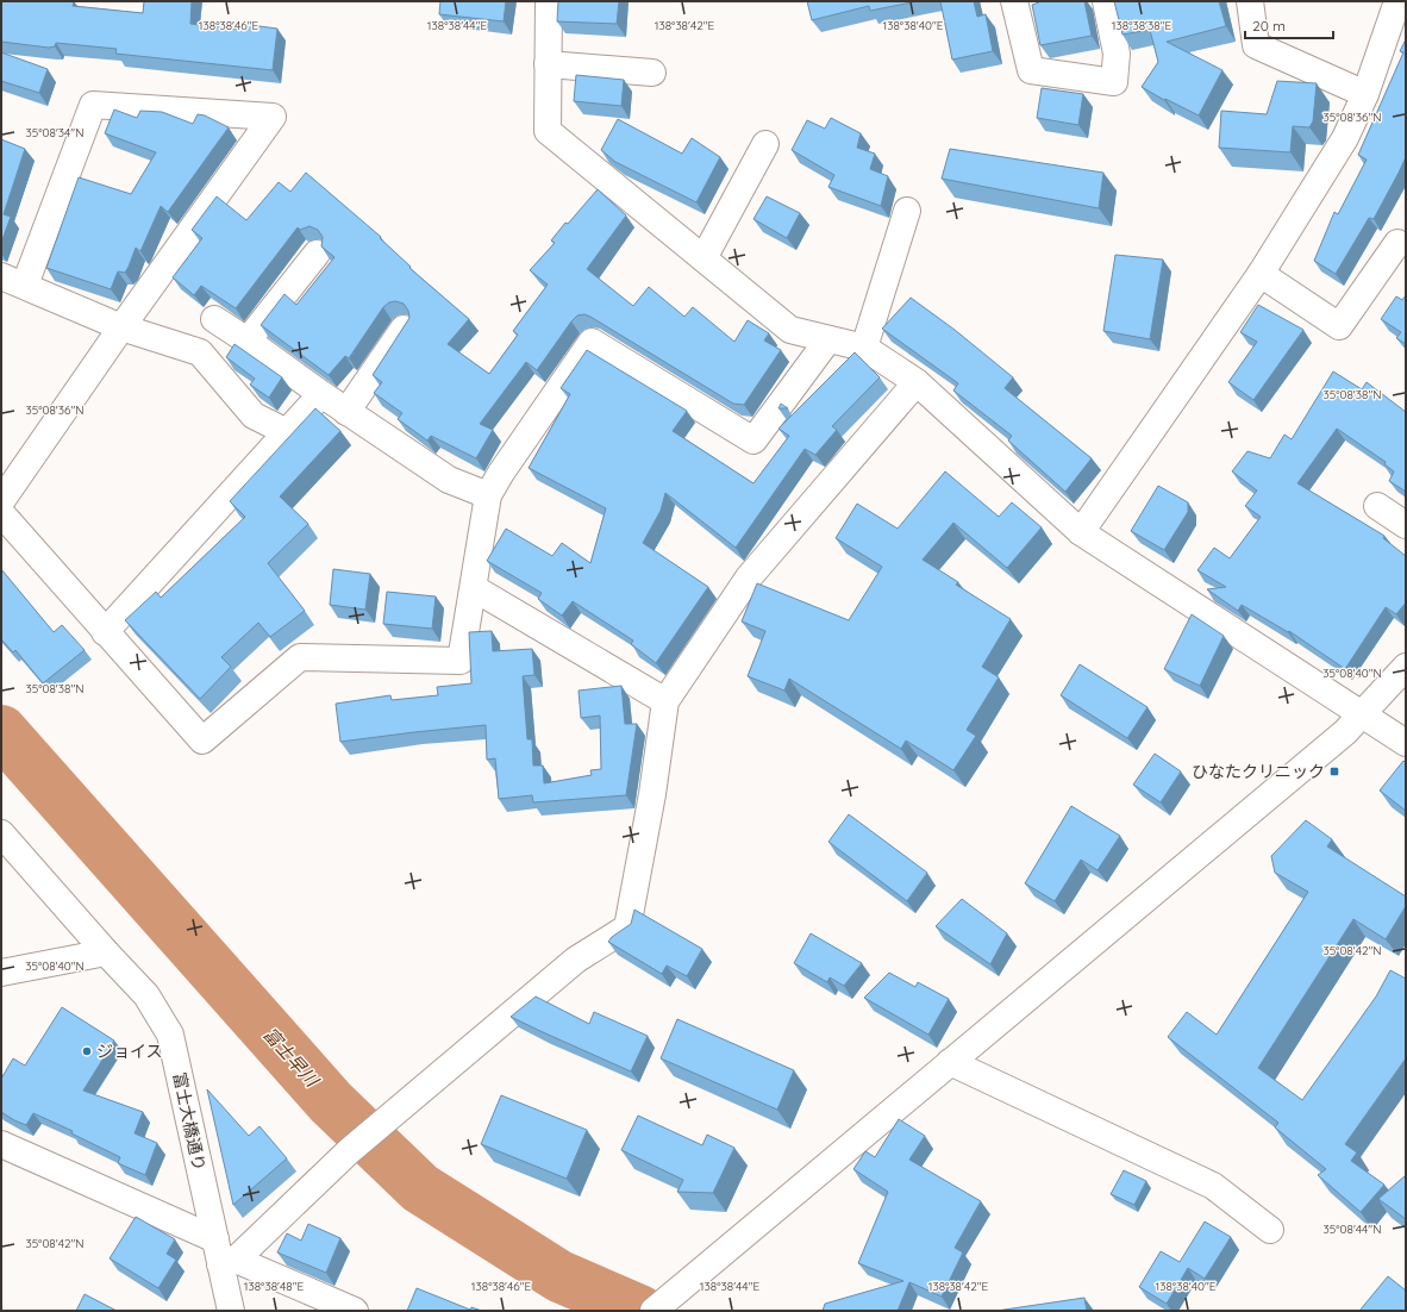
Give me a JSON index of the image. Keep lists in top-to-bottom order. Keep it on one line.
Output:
{"streets":{"street":["富士大橋通り"]},"water":["富士早川"],"places":{"transit":["ひなたクリニック"],"other":["ジョイス"]},"scale_bar":"20 m","coordinates":["138°38'46\"E","138°38'44\"E","138°38'42\"E","138°38'40\"E","138°38'38\"E","35°08'36\"N","35°08'34\"N","35°08'38\"N","35°08'40\"N","35°08'42\"N","35°08'44\"N","138°38'48\"E"]}
